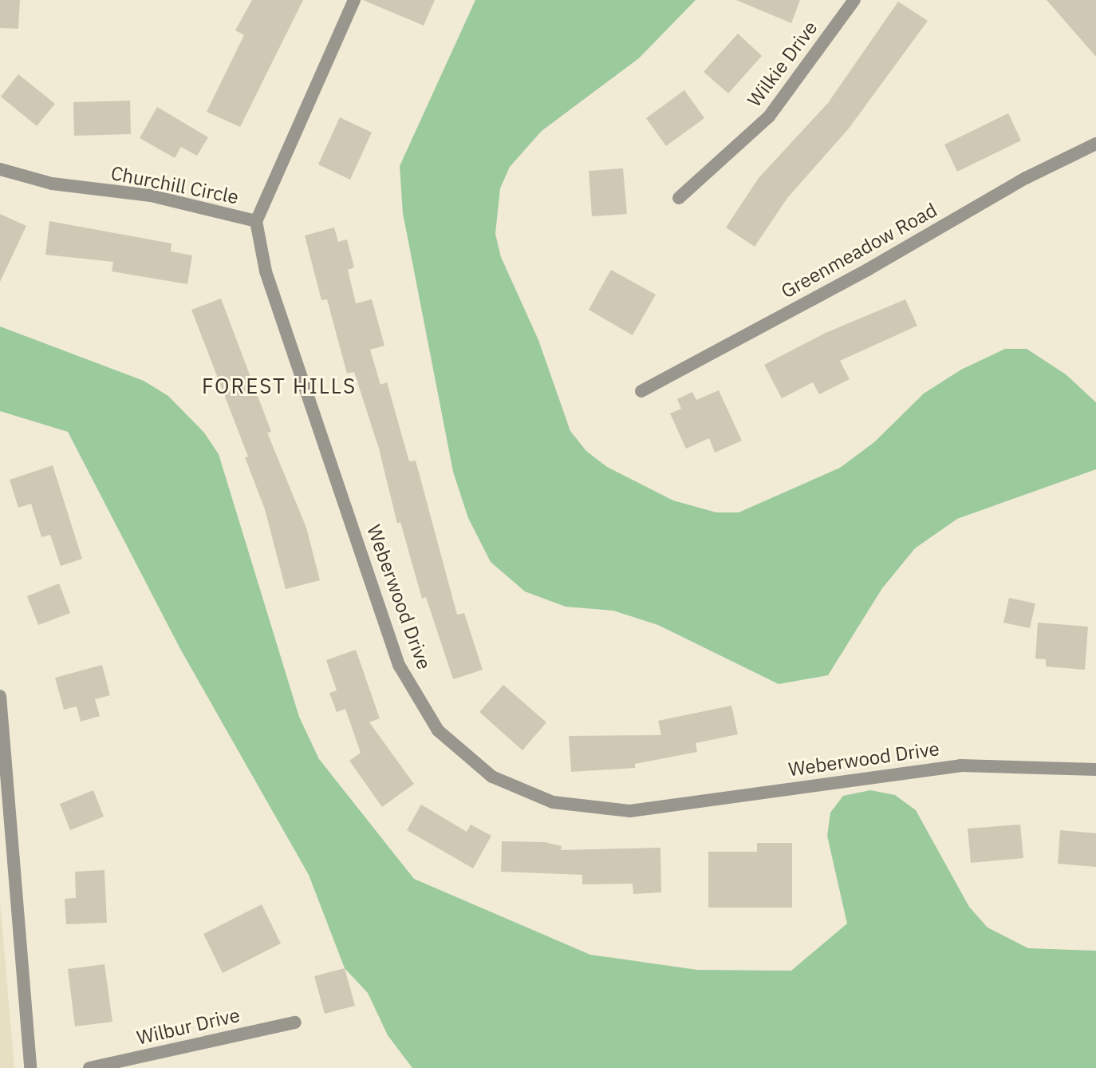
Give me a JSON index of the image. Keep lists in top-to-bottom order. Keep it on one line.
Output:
{"streets":{"street":["Wilkie Drive","Churchill Circle","Greenmeadow Road","Weberwood Drive","Wilbur Drive"]},"crossings":[["Churchill Circle","Weberwood Drive"]],"districts":["FOREST HILLS"]}
